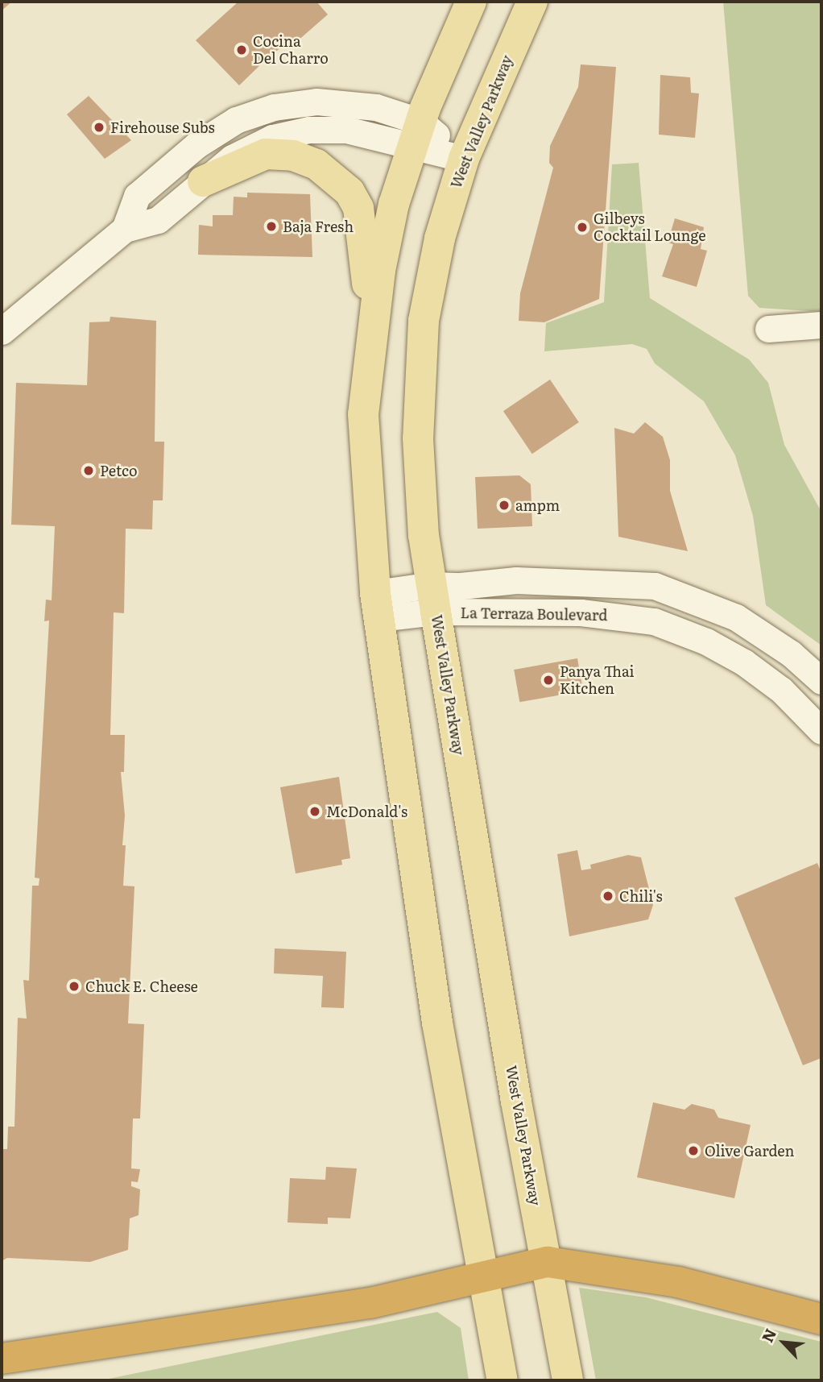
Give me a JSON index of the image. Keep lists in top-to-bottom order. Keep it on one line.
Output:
{"streets":{"main road":["West Valley Parkway"],"street":["La Terraza Boulevard"]},"crossings":[["West Valley Parkway","La Terraza Boulevard"]],"places":["Cocina Del Charro","Firehouse Subs","Baja Fresh","Gilbeys Cocktail Lounge","Petco","ampm","Panya Thai Kitchen","McDonald's","Chili's","Chuck E. Cheese","Olive Garden"],"north":"top left"}
